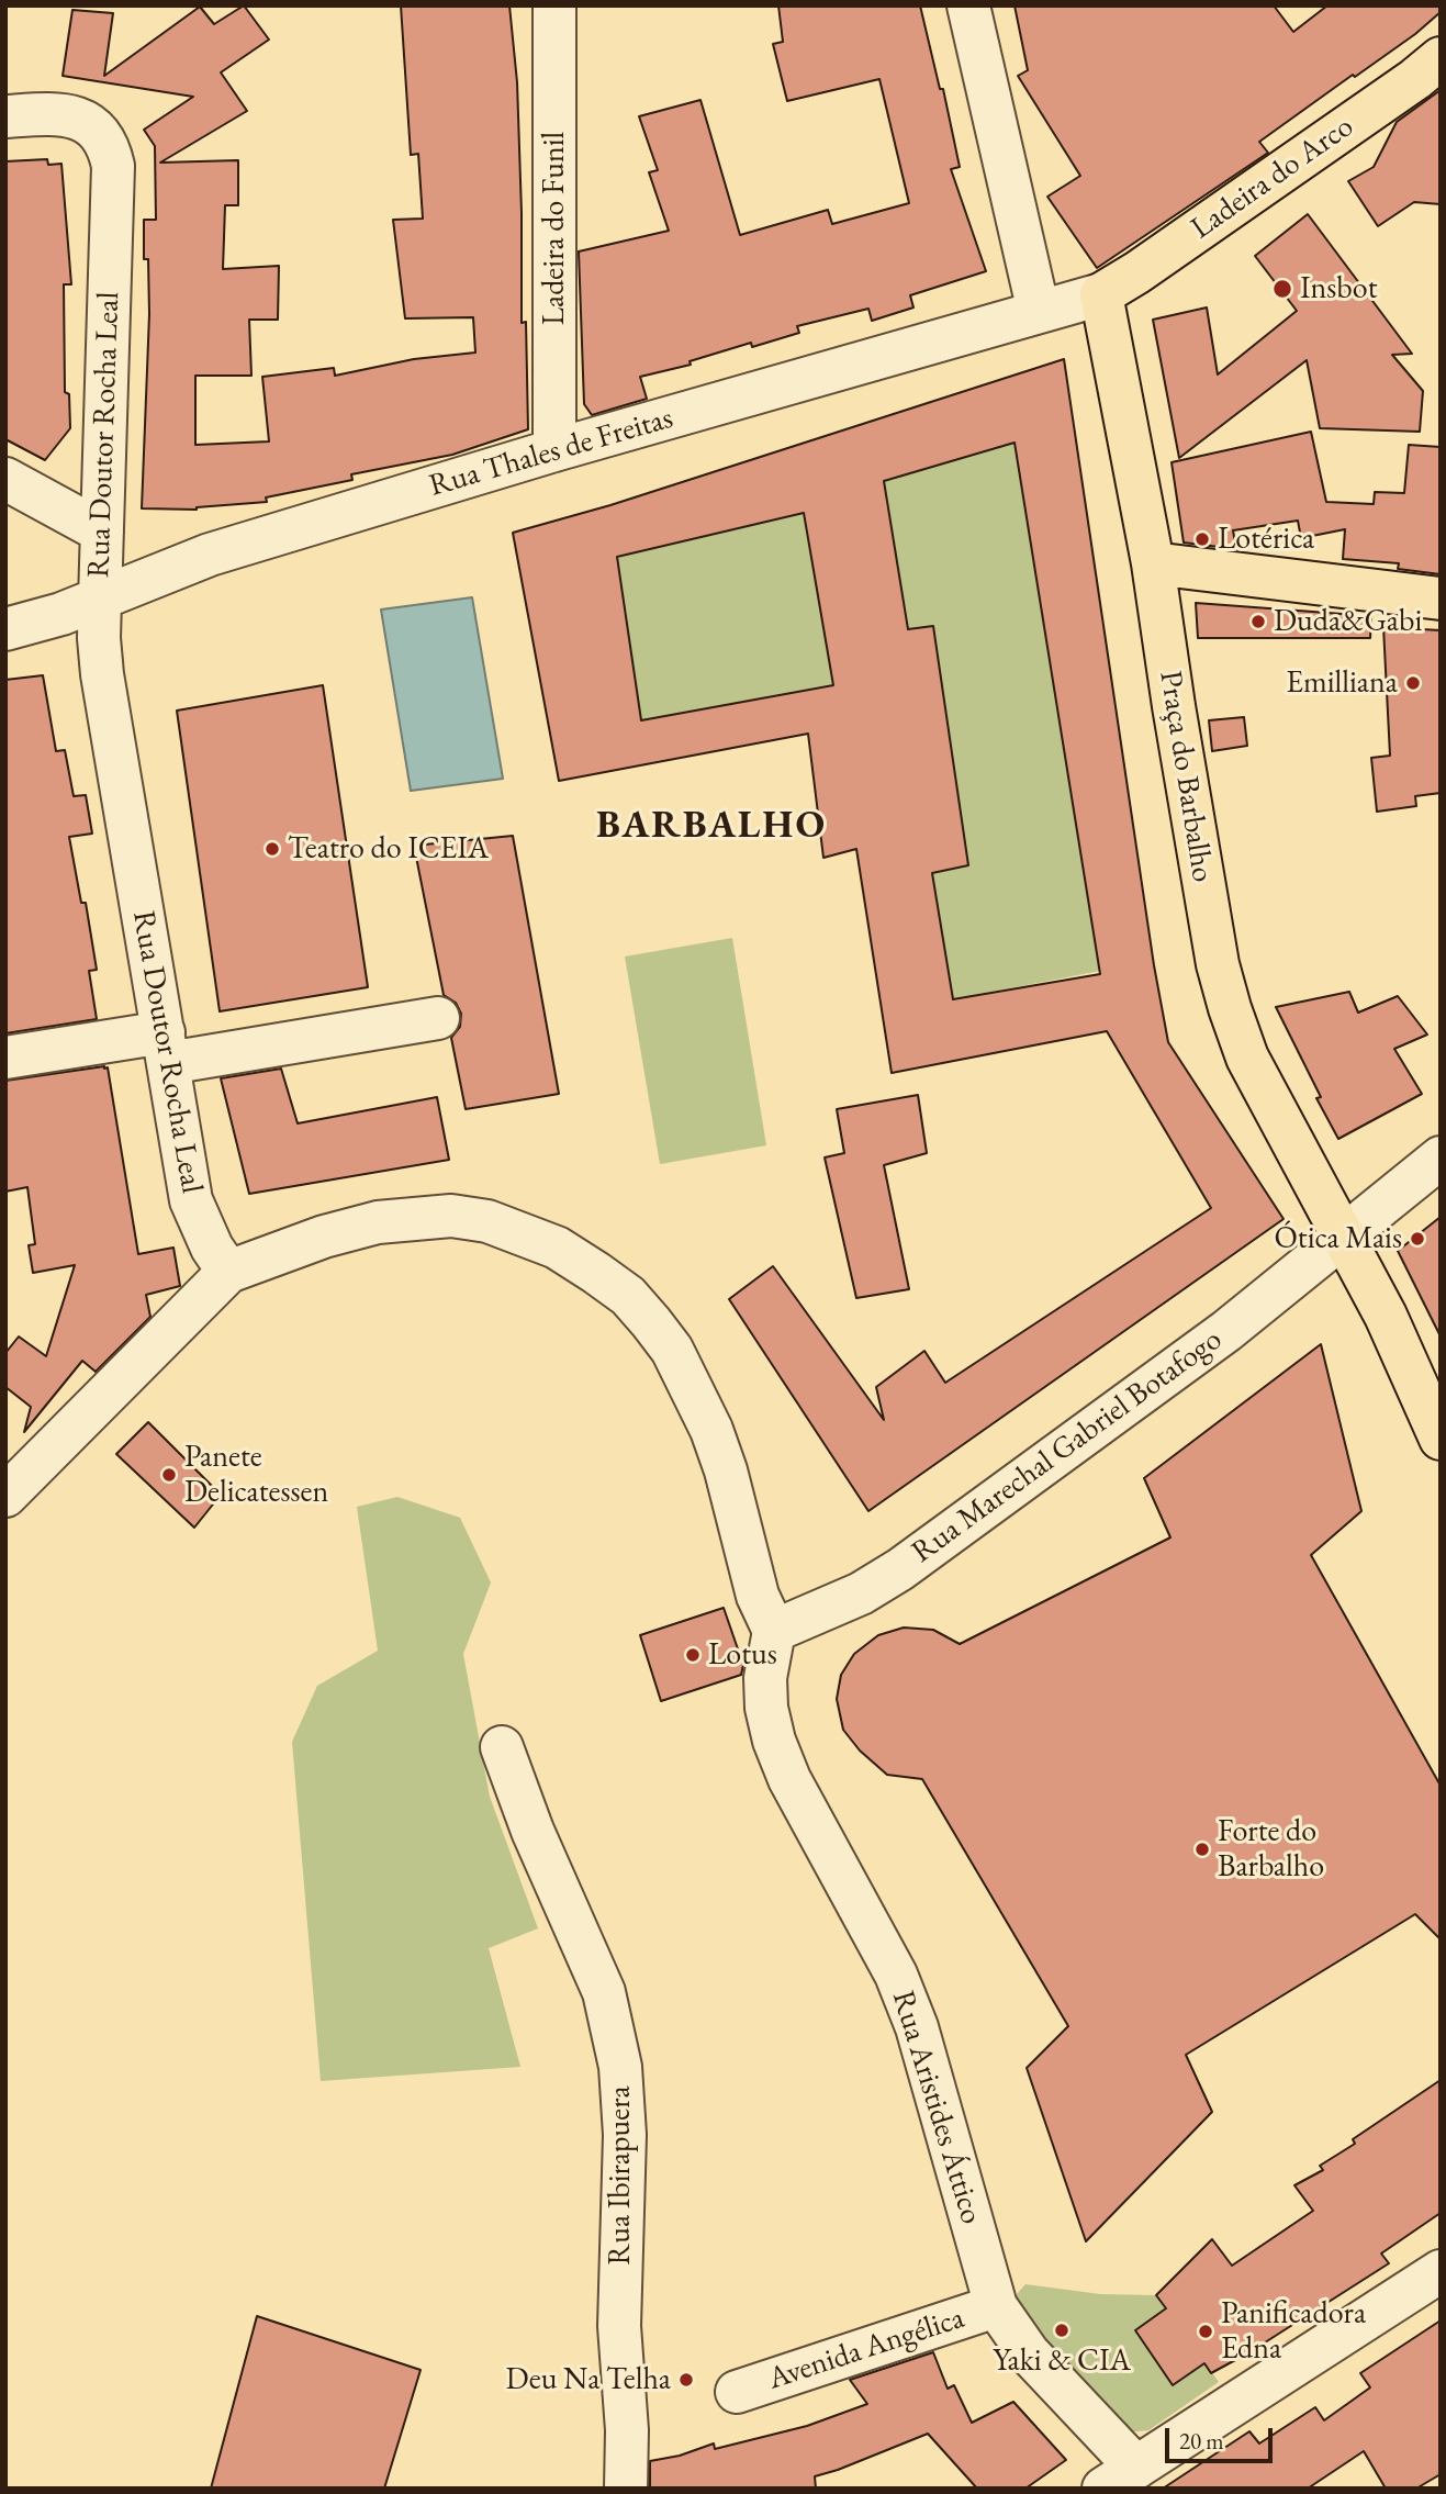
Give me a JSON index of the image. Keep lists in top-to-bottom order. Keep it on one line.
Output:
{"streets":{"main road":["Ladeira do Arco","Praça do Barbalho"],"street":["Ladeira do Funil","Rua Doutor Rocha Leal","Rua Thales de Freitas","Rua Marechal Gabriel Botafogo","Rua Aristides Áttico","Rua Ibirapuera","Avenida Angélica"]},"crossings":[["Ladeira do Arco","Rua Thales de Freitas"],["Ladeira do Arco","Praça do Barbalho"],["Ladeira do Funil","Rua Thales de Freitas"],["Rua Doutor Rocha Leal","Rua Thales de Freitas"],["Rua Thales de Freitas","Praça do Barbalho"],["Praça do Barbalho","Rua Marechal Gabriel Botafogo"],["Rua Marechal Gabriel Botafogo","Rua Aristides Áttico"],["Rua Aristides Áttico","Avenida Angélica"]],"districts":["BARBALHO"],"places":["Insbot","Lotérica","Duda&Gabi","Emilliana","Teatro do ICEIA","Ótica Mais","Panete Delicatessen","Lotus","Forte do Barbalho","Yaki & CIA","Panificadora Edna","Deu Na Telha"],"scale_bar":"20 m"}
